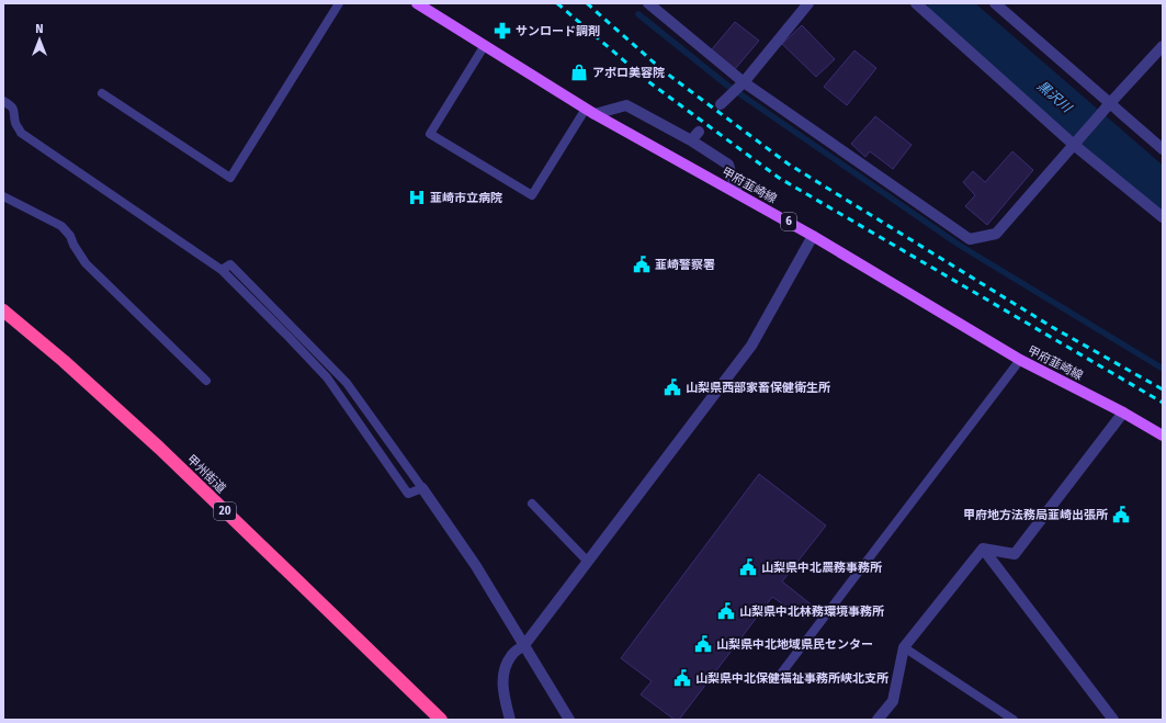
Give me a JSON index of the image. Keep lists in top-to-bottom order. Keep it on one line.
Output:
{"streets":{"highway":["甲州街道","20"],"main road":["甲府韮崎線","6"]},"water":["黒沢川"],"places":{"pharmacy":["サンロード調剤"],"shop":["アポロ美容院"],"hospital":["韮崎市立病院"],"public building":["韮崎警察署","山梨県西部家畜保健衛生所","甲府地方法務局韮崎出張所","山梨県中北農務事務所","山梨県中北林務環境事務所","山梨県中北地域県民センター","山梨県中北保健福祉事務所峡北支所"]},"north":"top"}
